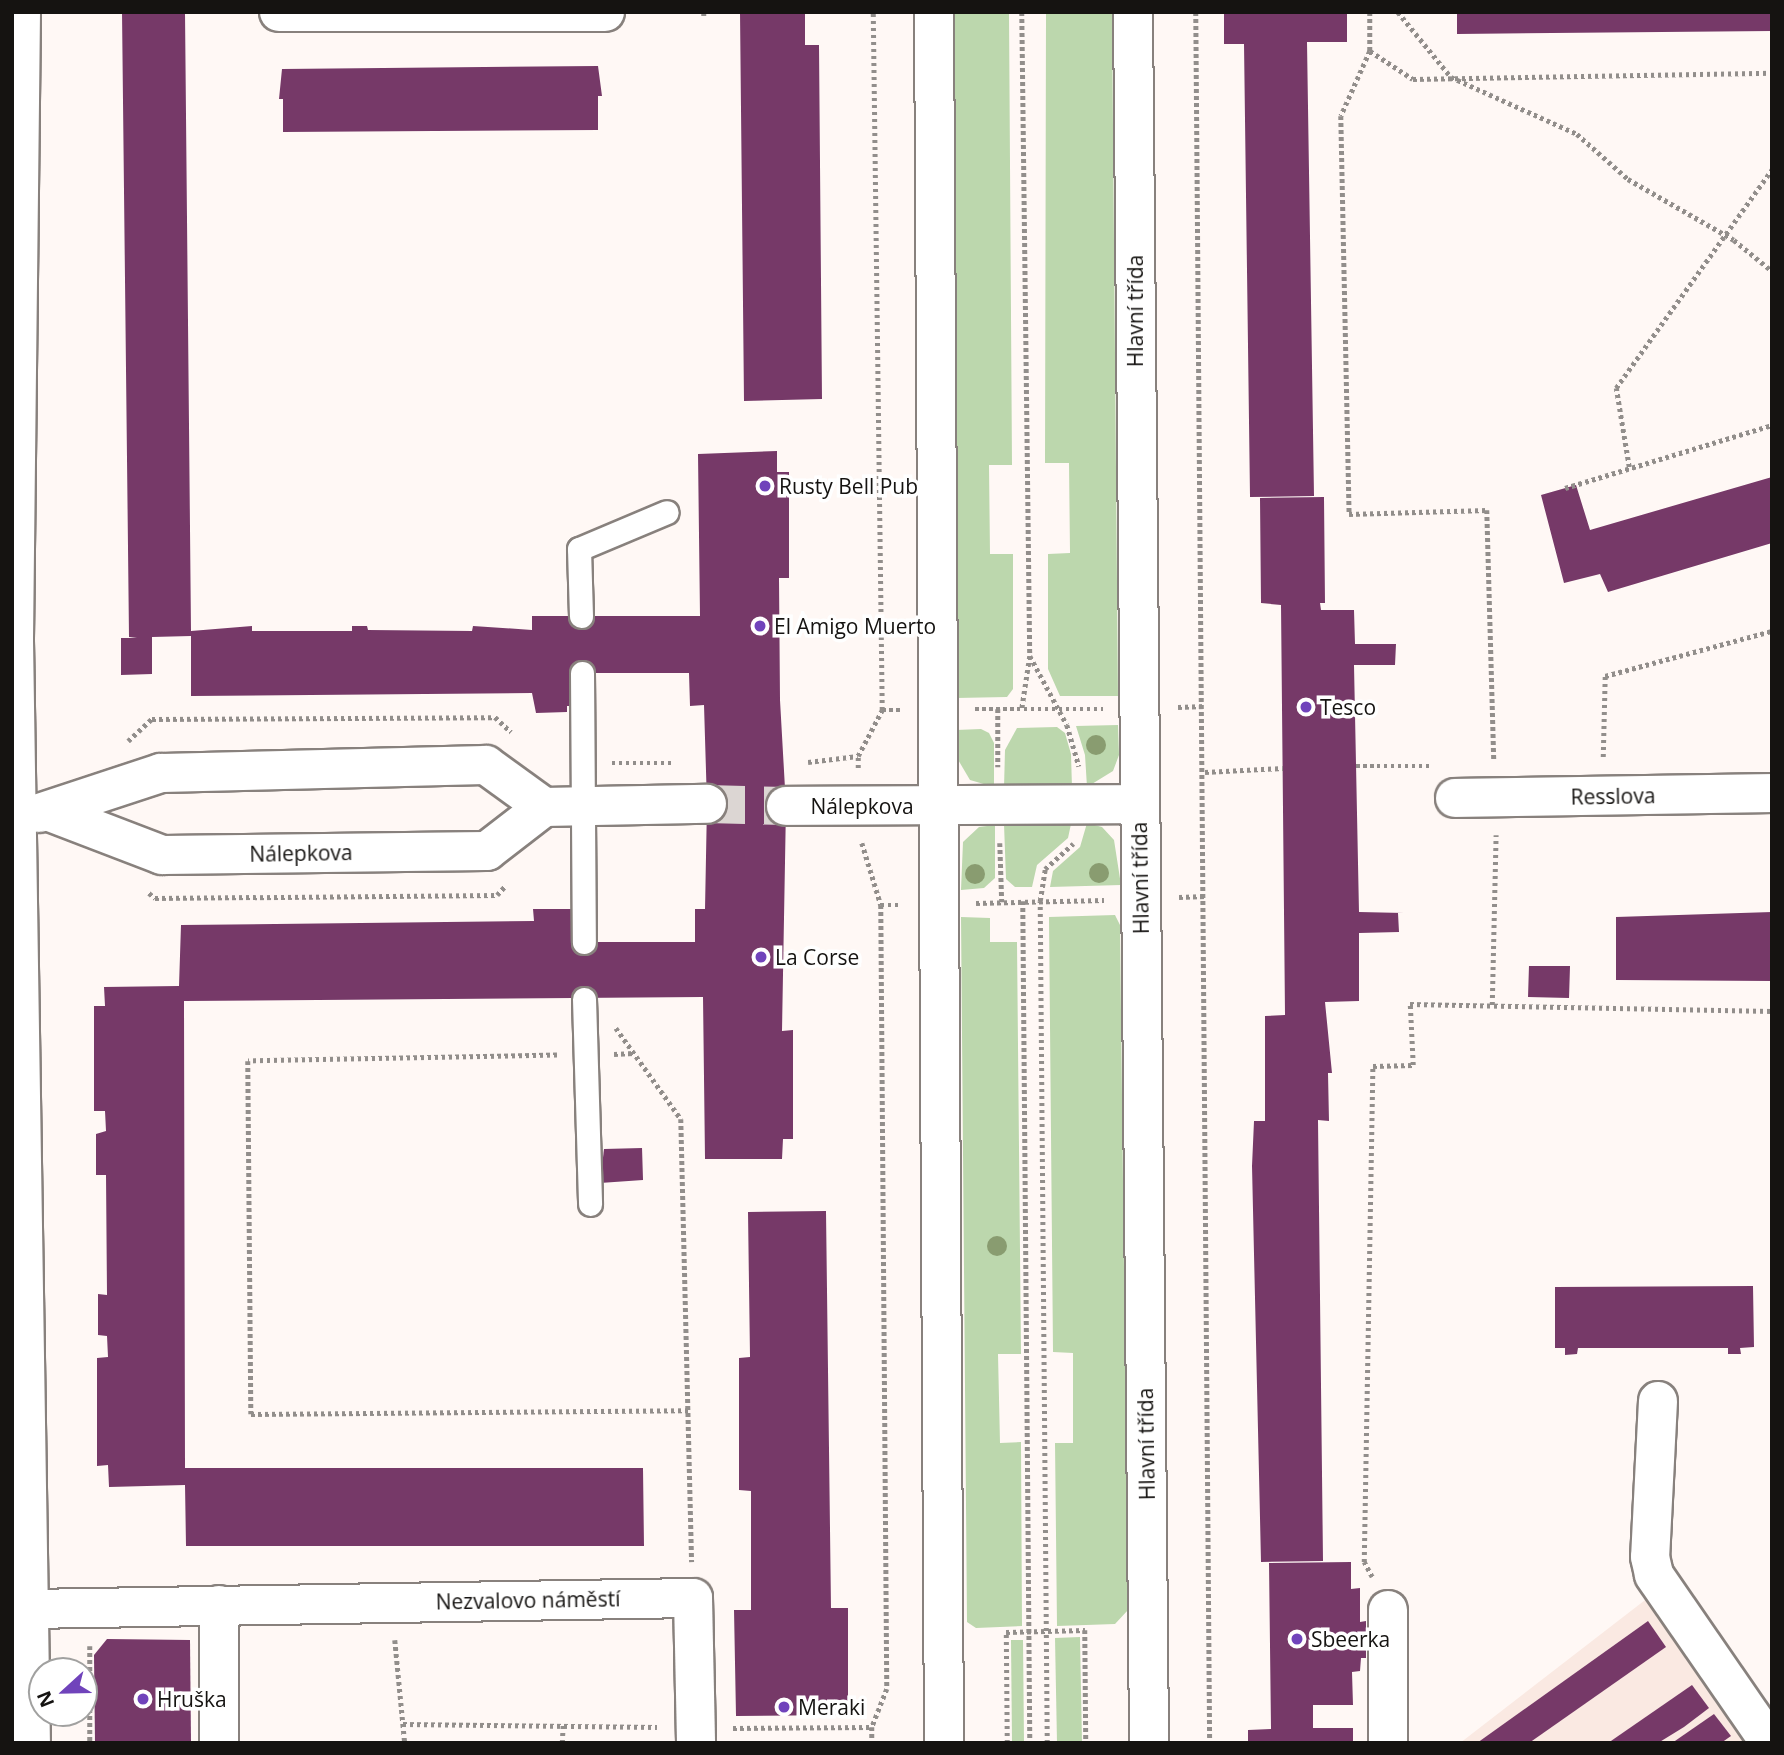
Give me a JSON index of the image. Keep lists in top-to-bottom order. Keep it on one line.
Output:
{"streets":{"street":["Hlavní třída","Resslova","Nálepkova","Nezvalovo náměstí"]},"crossings":[["Hlavní třída","Nálepkova"]],"places":["Rusty Bell Pub","El Amigo Muerto","Tesco","La Corse","Sbeerka","Hruška","Meraki"],"north":"left"}
